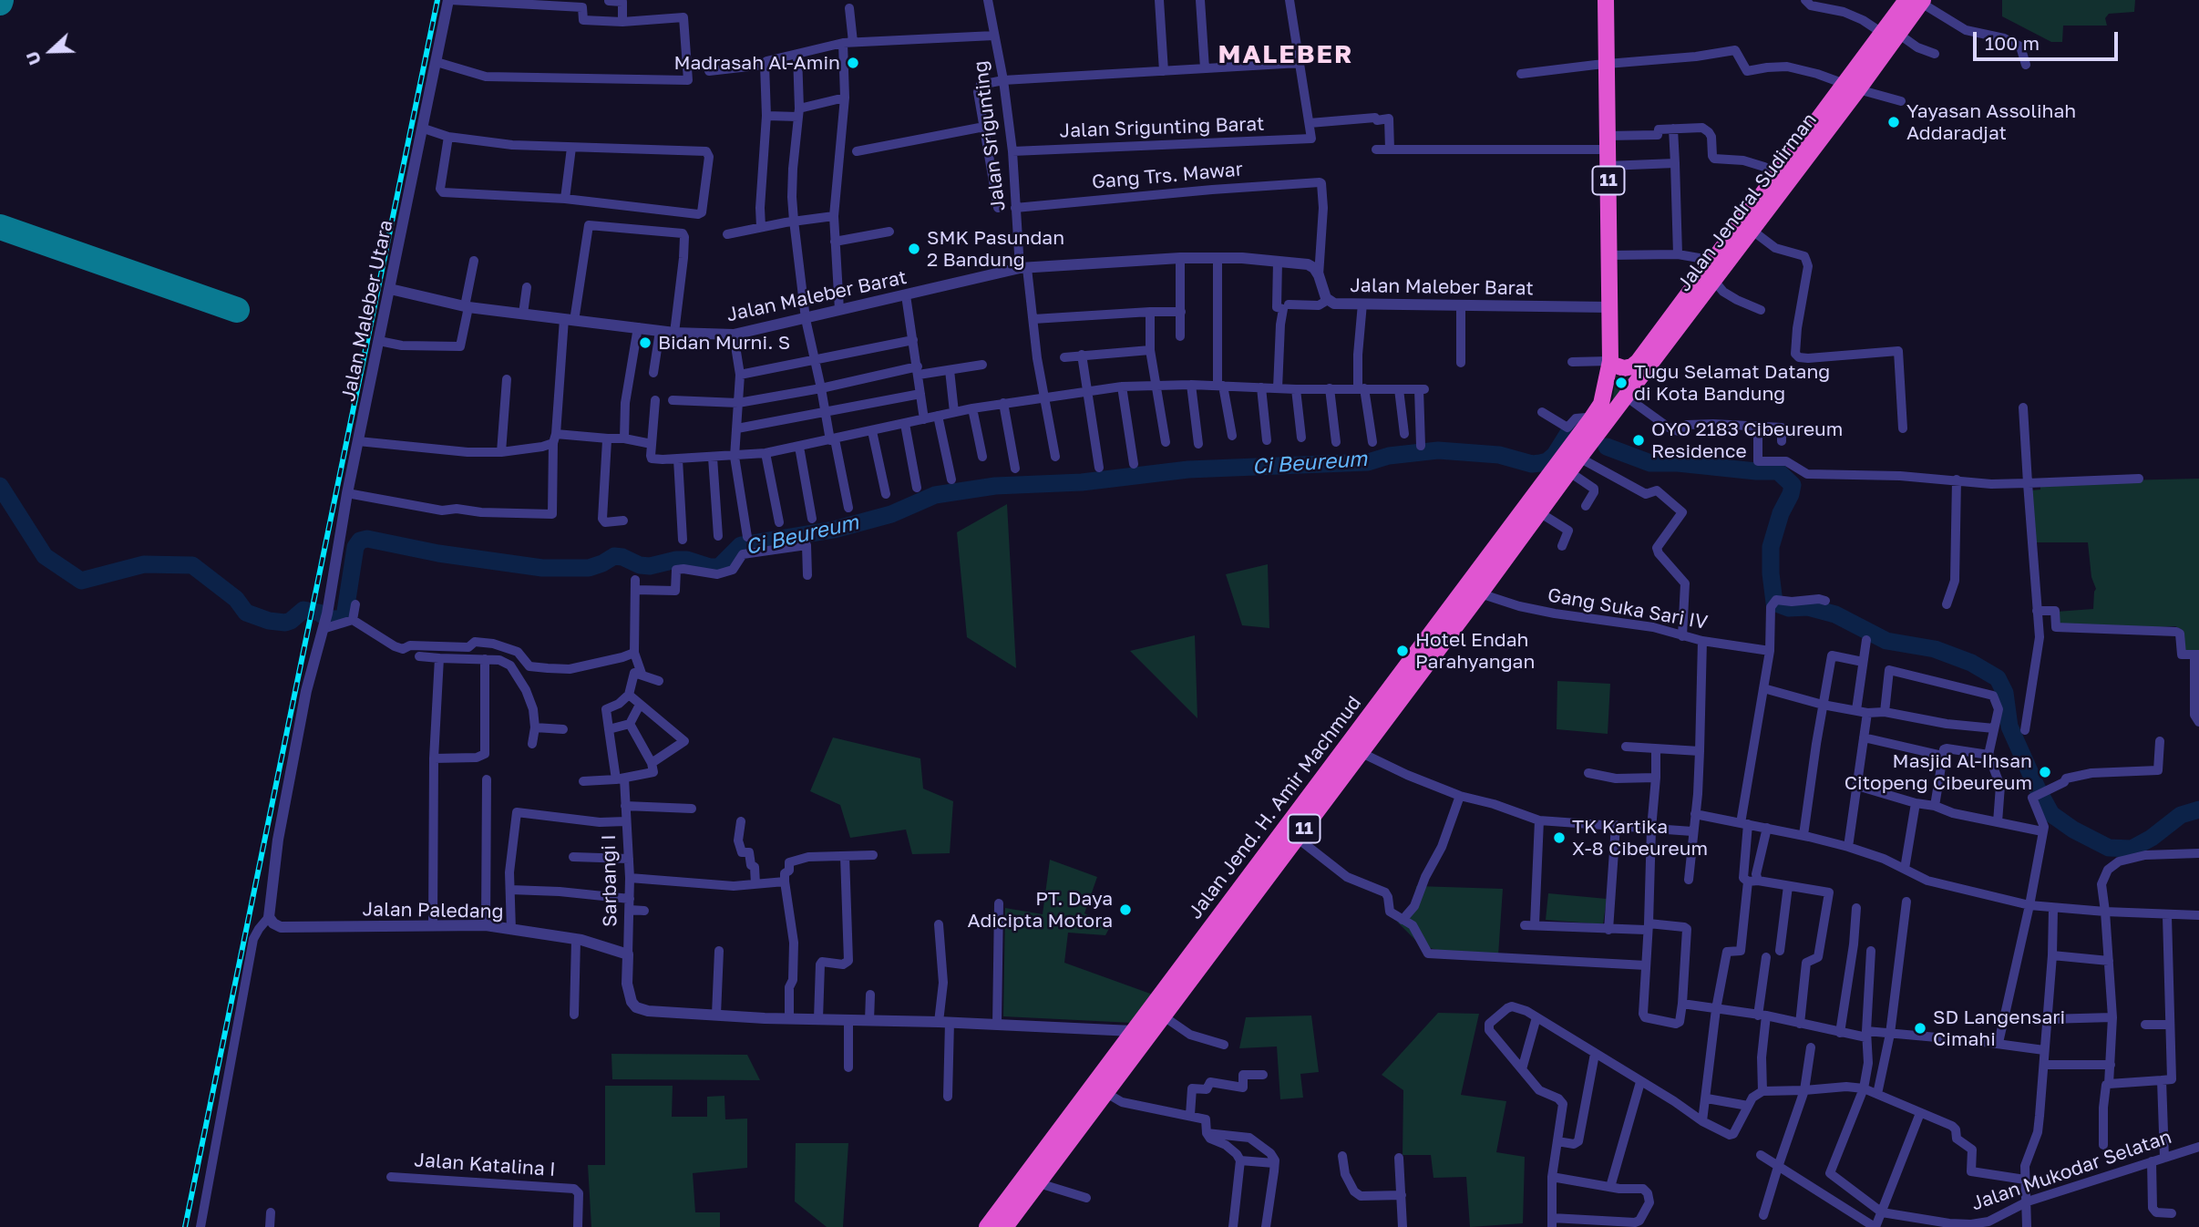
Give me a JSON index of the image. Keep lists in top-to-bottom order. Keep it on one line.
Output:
{"streets":{"highway":["11","Jalan Jendral Sudirman","Jalan Jend. H. Amir Machmud"],"street":["Jalan Srigunting Barat","Jalan Srigunting","Gang Trs. Mawar","Jalan Maleber Barat","Jalan Maleber Utara","Gang Suka Sari IV","Sarbangi I","Jalan Paledang","Jalan Katalina I","Jalan Mukodar Selatan"]},"crossings":[["Jalan Srigunting Barat","Jalan Srigunting"],["Jalan Srigunting","Gang Trs. Mawar"],["Jalan Srigunting","Jalan Maleber Barat"],["Gang Trs. Mawar","Jalan Maleber Barat"],["11","Jalan Jendral Sudirman"],["11","Jalan Maleber Barat"],["11","Jalan Jend. H. Amir Machmud"],["Jalan Jendral Sudirman","Jalan Jend. H. Amir Machmud"],["Jalan Maleber Barat","Jalan Maleber Utara"],["Gang Suka Sari IV","Jalan Jend. H. Amir Machmud"],["Sarbangi I","Jalan Paledang"]],"districts":["MALEBER"],"water":["Ci Beureum"],"places":["Madrasah Al-Amin","Yayasan Assolihah Addaradjat","SMK Pasundan 2 Bandung","Bidan Murni. S","Tugu Selamat Datang di Kota Bandung","OYO 2183 Cibeureum Residence","Hotel Endah Parahyangan","Masjid Al-Ihsan Citopeng Cibeureum","TK Kartika X-8 Cibeureum","PT. Daya Adicipta Motora","SD Langensari Cimahi"],"scale_bar":"100 m","north":"left"}
